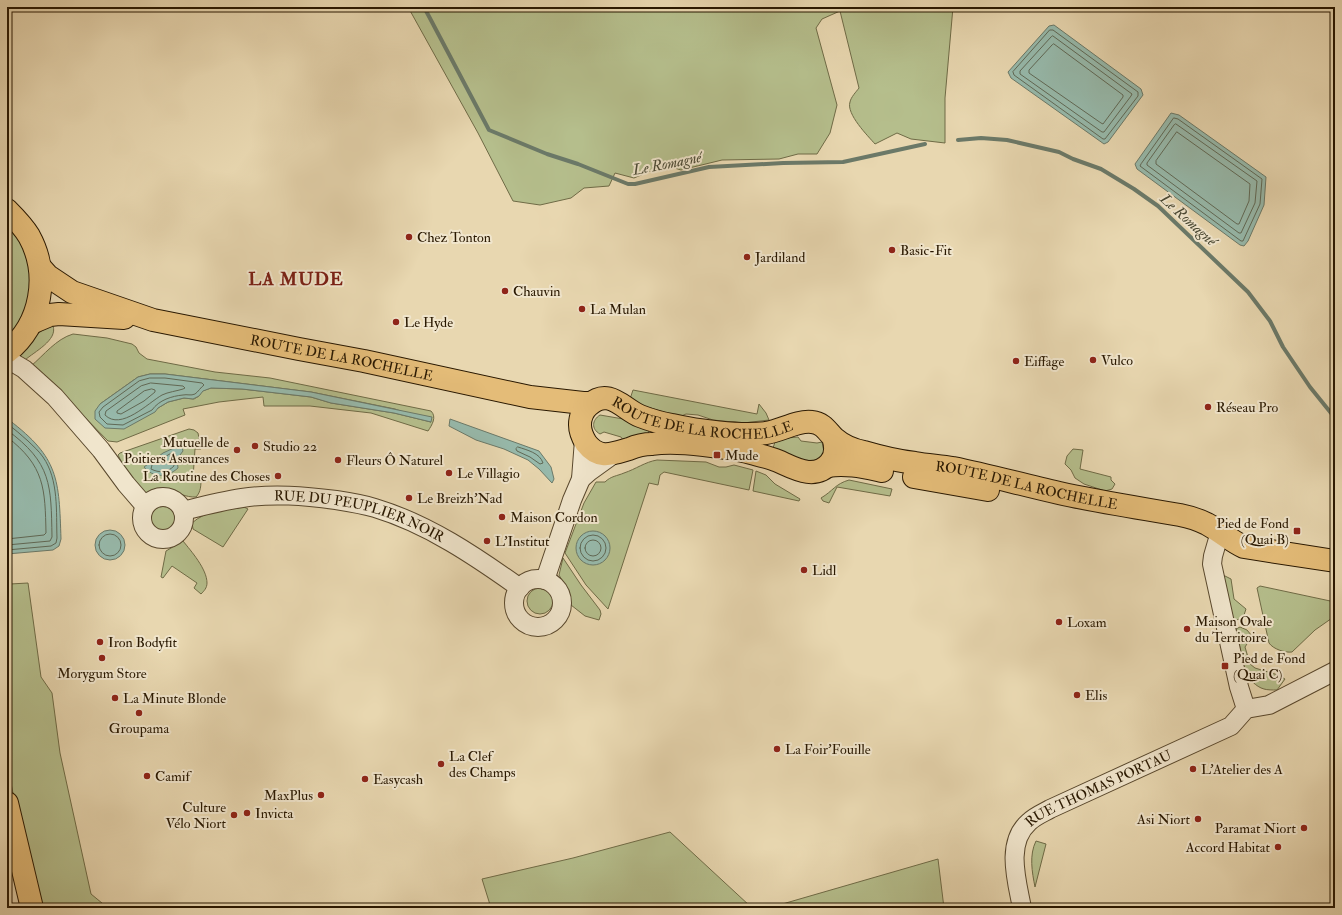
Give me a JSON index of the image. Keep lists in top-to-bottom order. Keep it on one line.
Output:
{"streets":{"main road":["ROUTE DE LA ROCHELLE"],"street":["RUE DU PEUPLIER NOIR","RUE THOMAS PORTAU"]},"districts":["LA MUDE"],"water":["Le Romagné"],"places":{"other":["Chez Tonton","Basic-Fit","Jardiland","Chauvin","La Mulan","Le Hyde","Vulco","Eiffage","Réseau Pro","Studio 22","Mutuelle de Poitiers Assurances","Fleurs Ô Naturel","Le Villagio","La Routine des Choses","Le Breizh'Nad","Maison Cordon","L'Institut","Lidl","Loxam","Maison Ovale du Territoire","Iron Bodyfit","Morygum Store","Elis","La Minute Blonde","Groupama","La Foir'Fouille","La Clef des Champs","L'Atelier des A","Camif","Easycash","MaxPlus","Invicta","Culture Vélo Niort","Asi Niort","Paramat Niort","Accord Habitat"],"transit":["Mude","Pied de Fond (Quai B)","Pied de Fond (Quai C)"]}}
